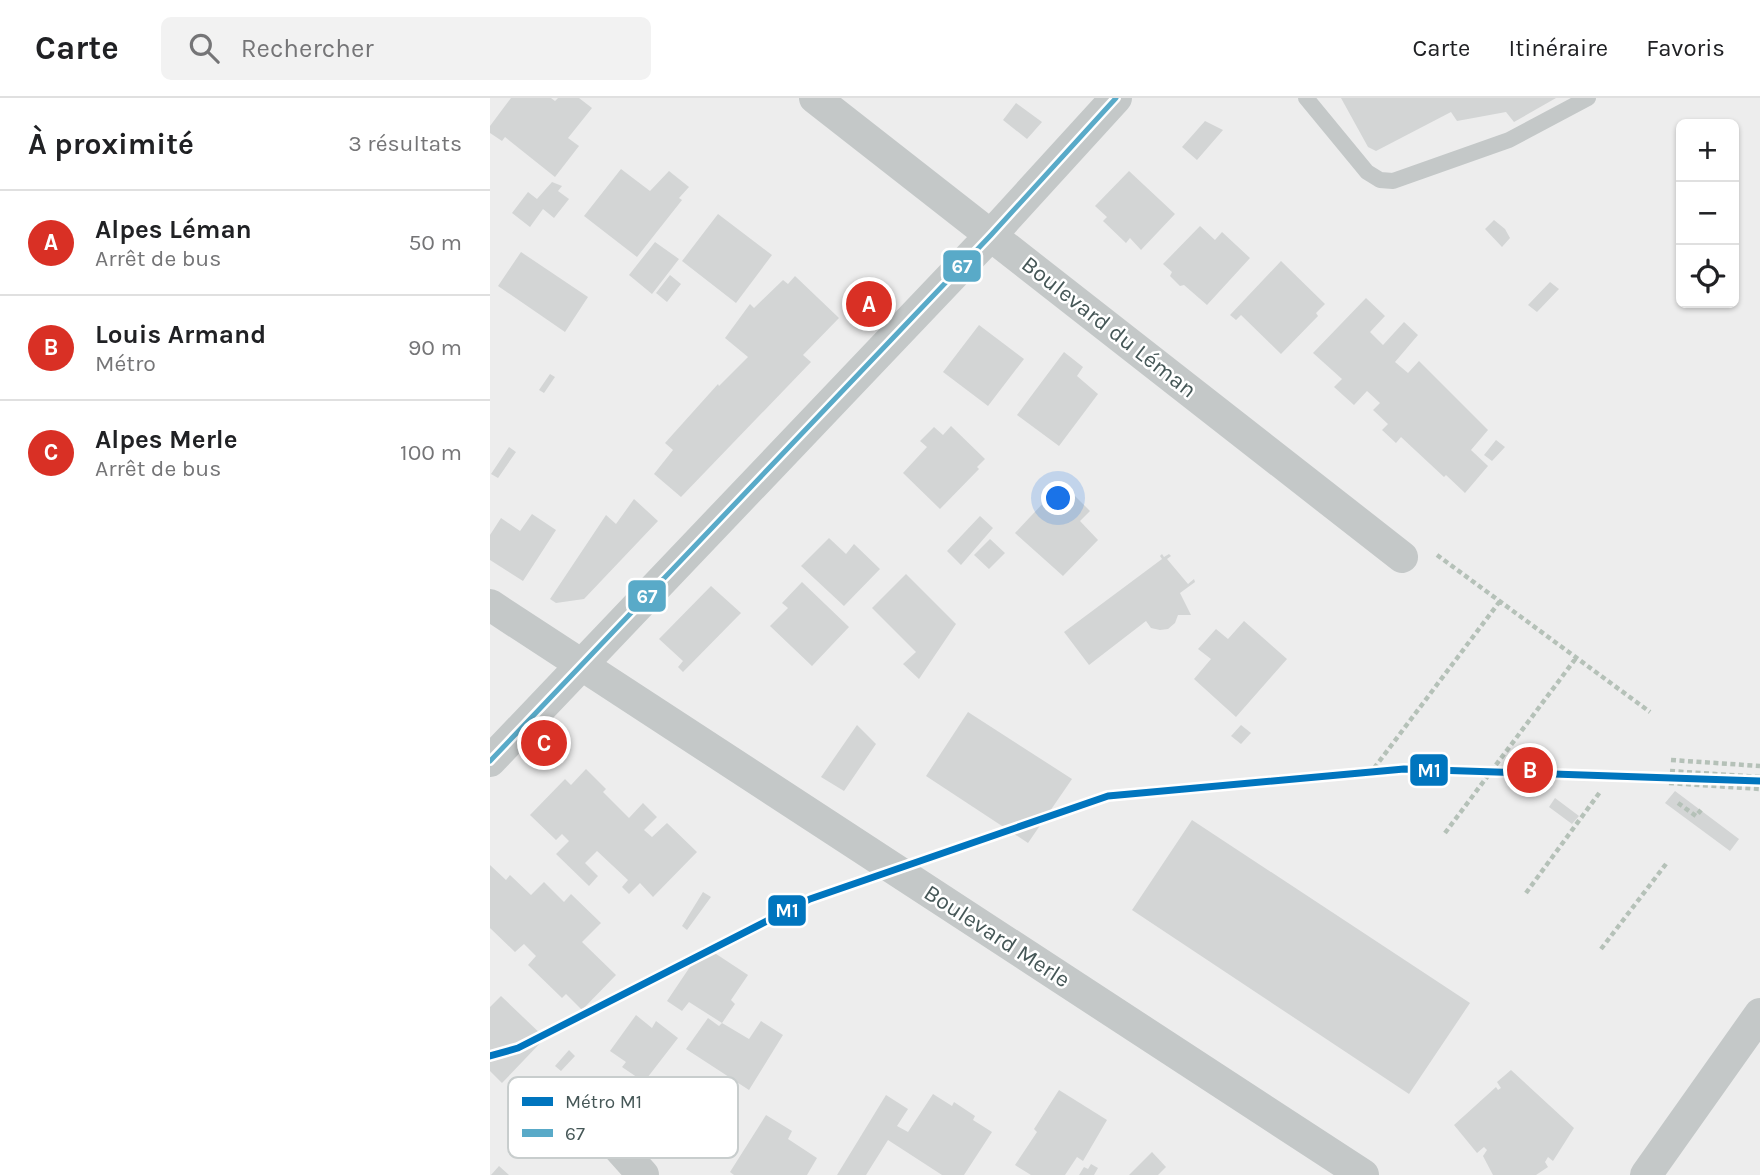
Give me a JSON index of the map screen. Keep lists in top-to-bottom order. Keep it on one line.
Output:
{"streets":{"street":["Boulevard du Léman","Boulevard Merle"]},"lines":["transit line 67","metro line M1"],"legend":["Métro M1","67"],"page":{"header":"Carte","search":"Rechercher","nav":["Carte","Itinéraire","Favoris"],"heading":["À proximité","3 résultats"],"map_buttons":["+","−"],"list":[{"mark":"A","name":"Alpes Léman","note":"Arrêt de bus","value":"50 m"},{"mark":"B","name":"Louis Armand","note":"Métro","value":"90 m"},{"mark":"C","name":"Alpes Merle","note":"Arrêt de bus","value":"100 m"}],"pins":["A","C","B"]}}
